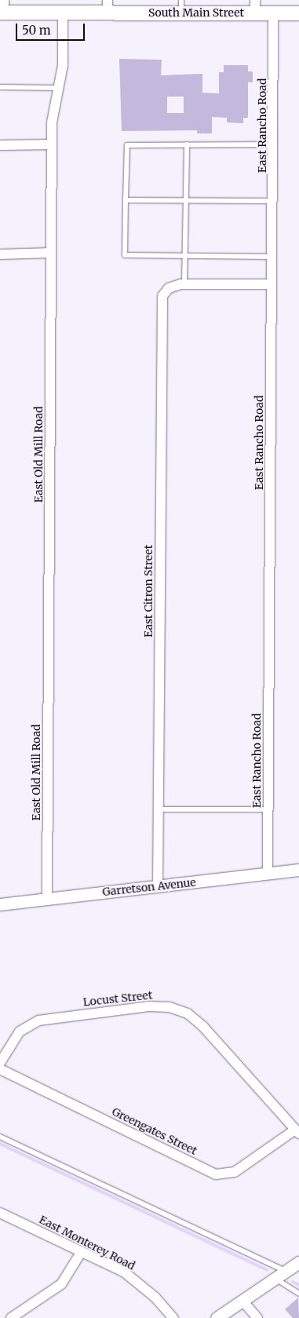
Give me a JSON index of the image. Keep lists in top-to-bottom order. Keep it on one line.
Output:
{"streets":{"main road":["South Main Street"],"street":["East Rancho Road","East Old Mill Road","East Citron Street","Garretson Avenue","Locust Street","Greengates Street","East Monterey Road"]},"crossings":[["South Main Street","East Rancho Road"],["South Main Street","East Old Mill Road"],["East Rancho Road","Garretson Avenue"],["East Old Mill Road","Garretson Avenue"],["East Citron Street","Garretson Avenue"],["Locust Street","Greengates Street"]],"scale_bar":"50 m"}
